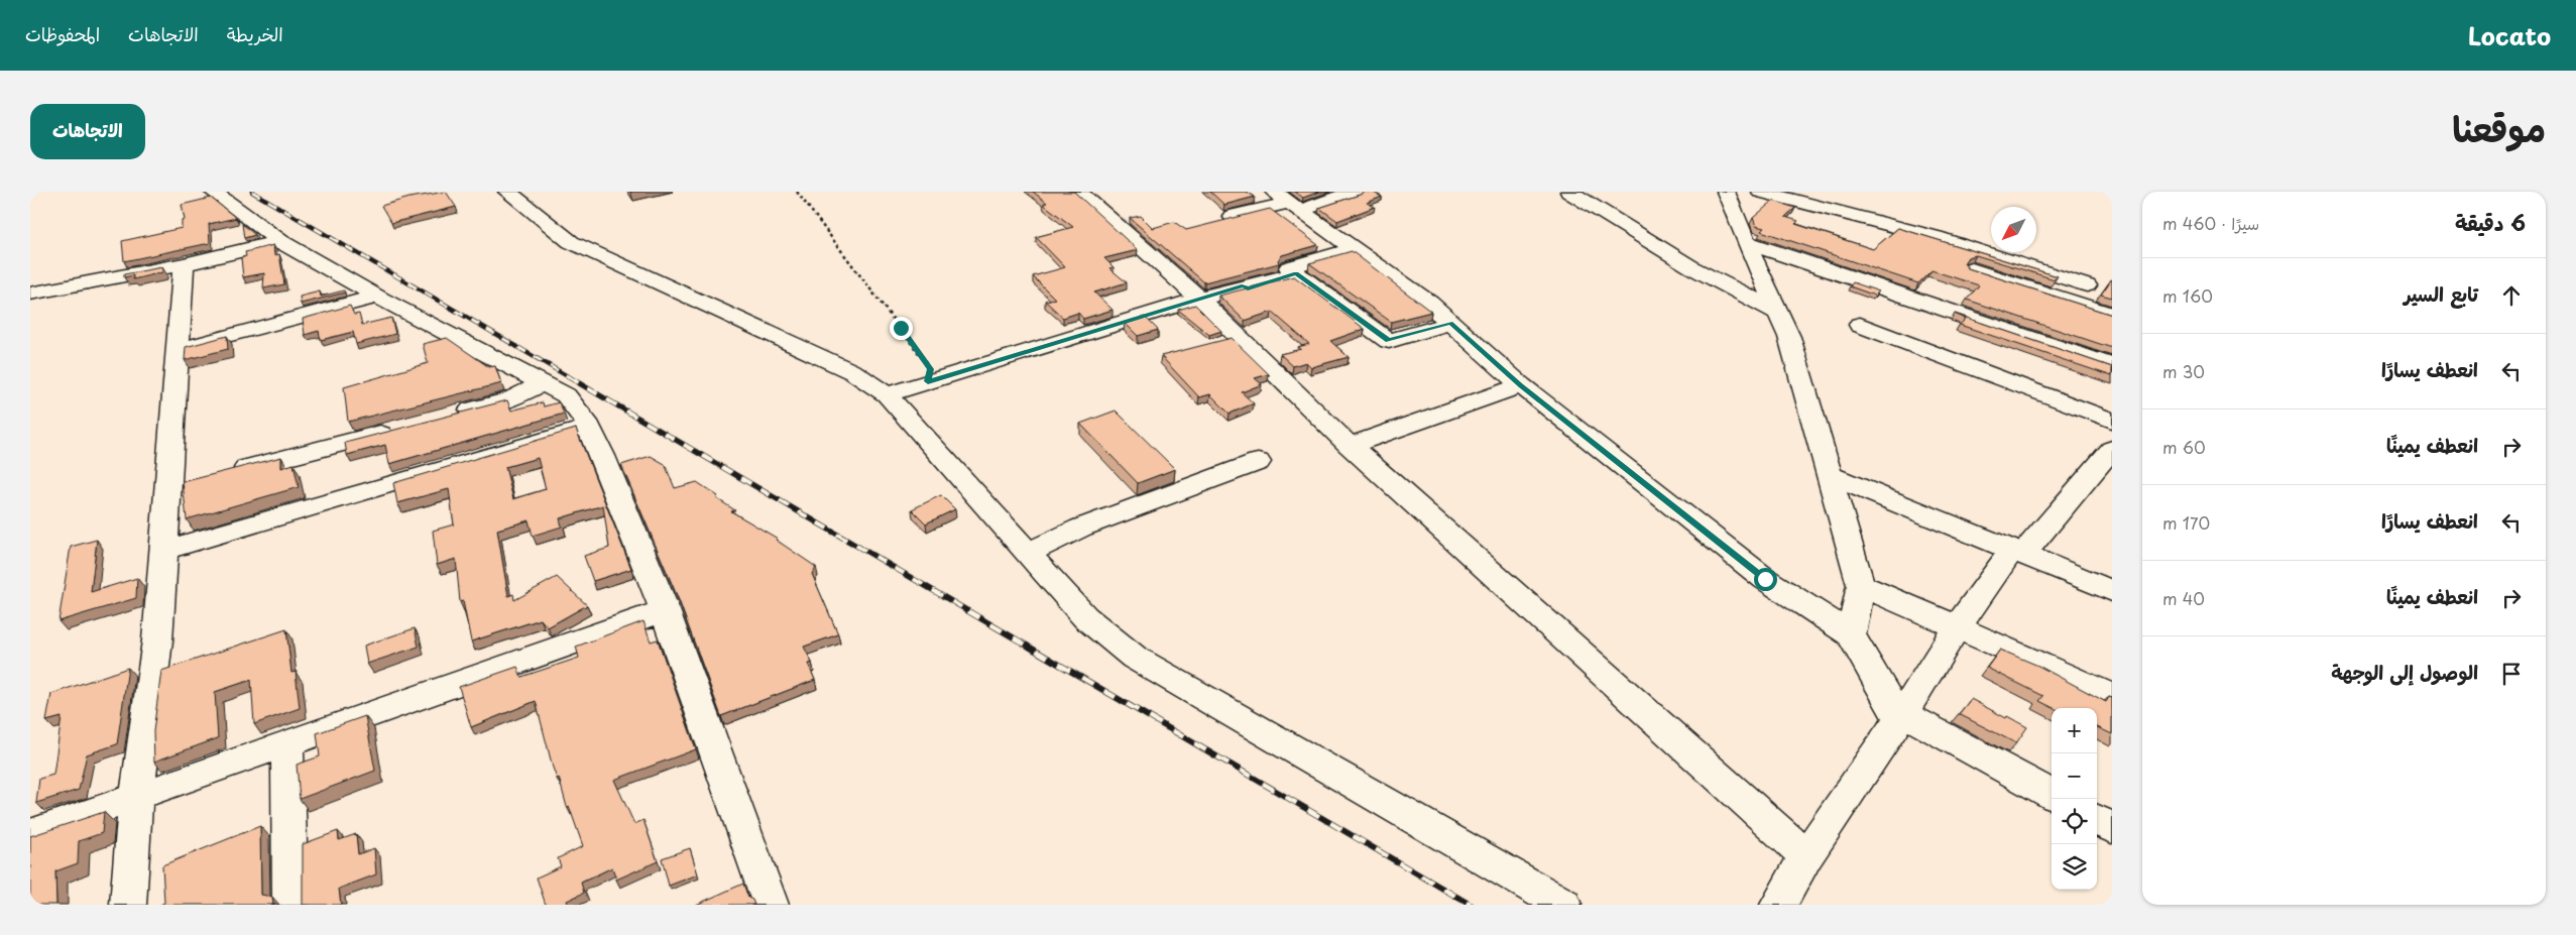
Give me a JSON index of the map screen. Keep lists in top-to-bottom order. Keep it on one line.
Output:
{"north":"bottom left","page":{"header":"Locato","nav":["الخريطة","الاتجاهات","المحفوظات"],"title":"موقعنا","buttons":"الاتجاهات","heading":["6 دقيقة","سيرًا · 460 m"],"list":[["تابع السير","160 m"],["انعطف يسارًا","30 m"],["انعطف يمينًا","60 m"],["انعطف يسارًا","170 m"],["انعطف يمينًا","40 m"],"الوصول إلى الوجهة"],"map_buttons":["+","−"]}}
